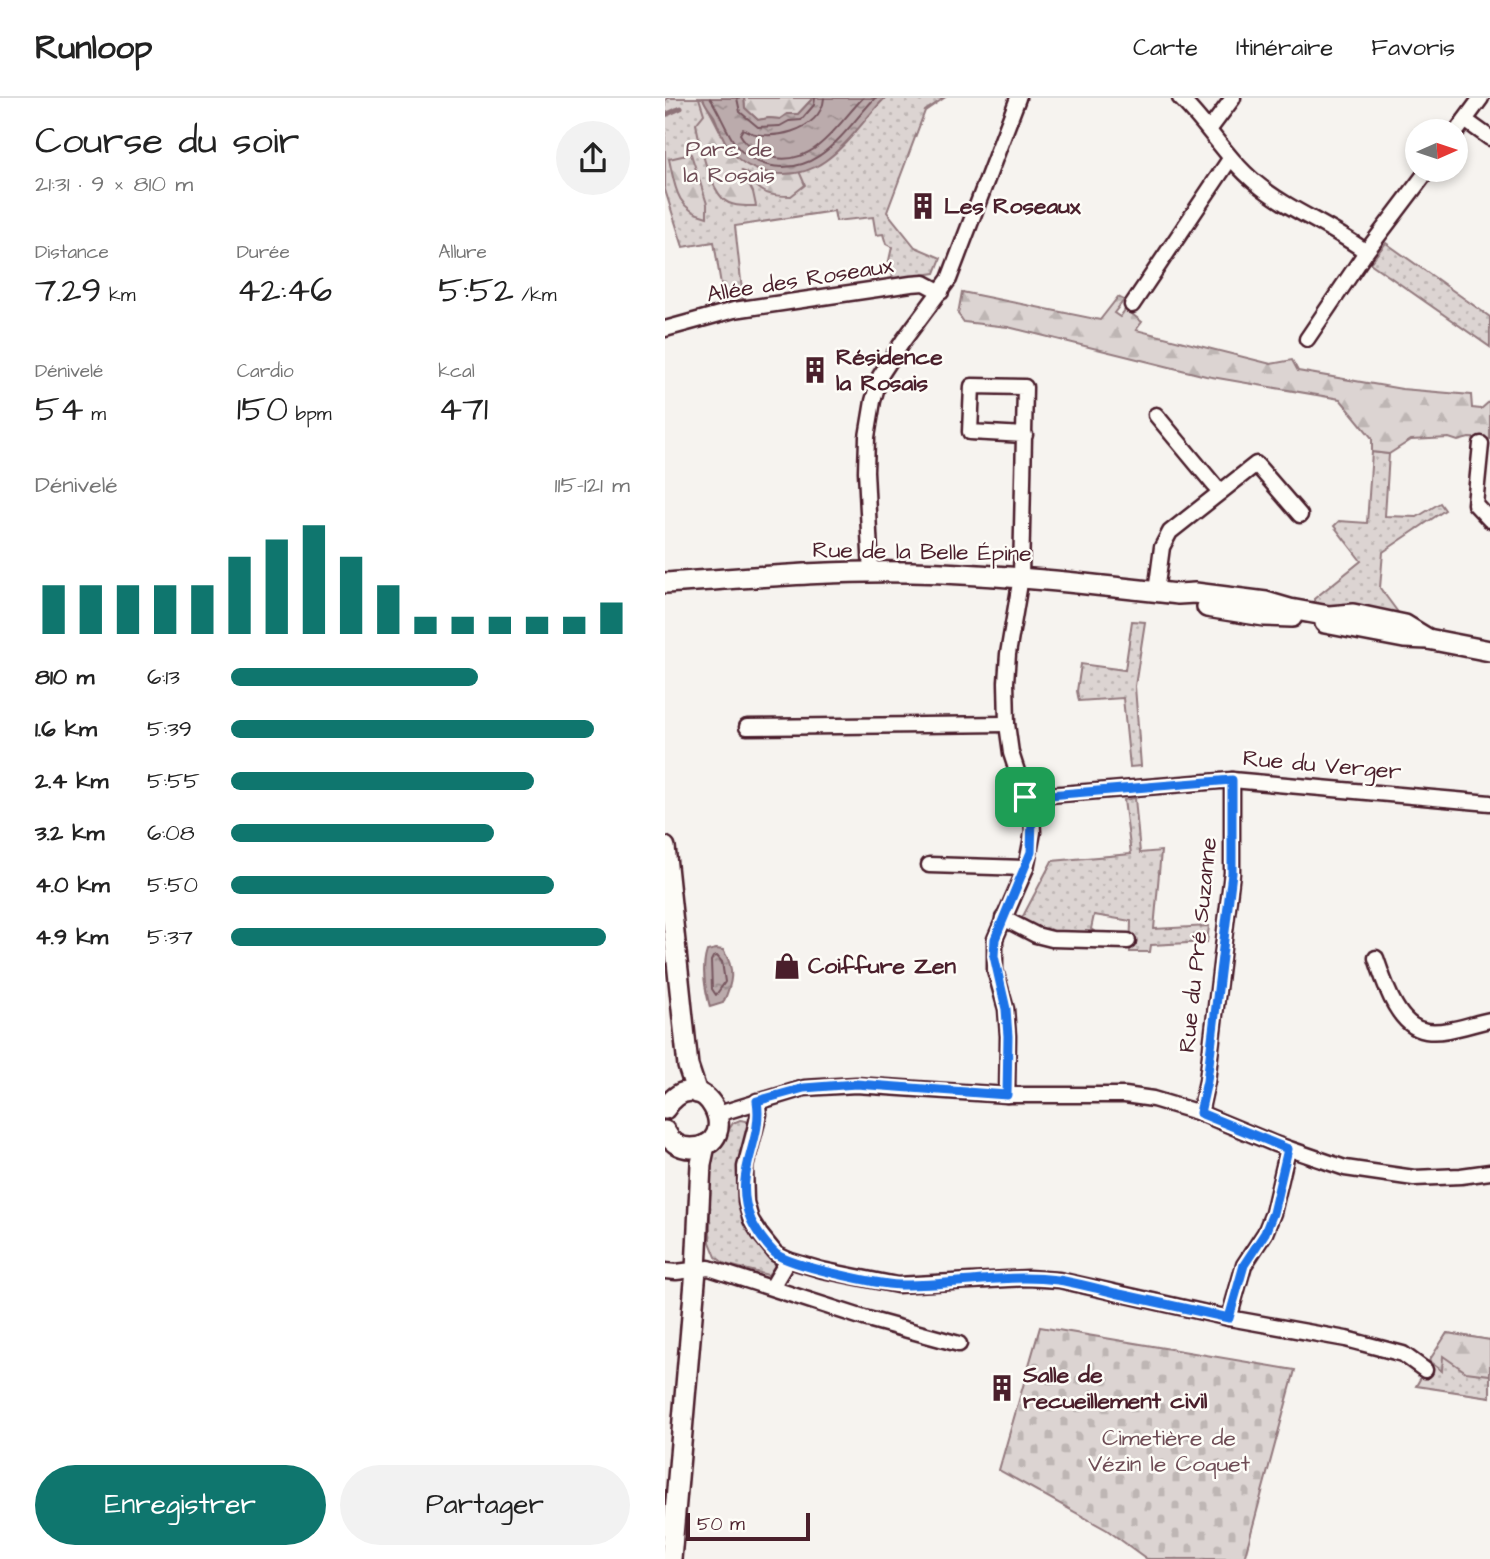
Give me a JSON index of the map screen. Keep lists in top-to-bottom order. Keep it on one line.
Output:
{"streets":{"main road":["Rue de la Belle Épine"],"street":["Allée des Roseaux","Rue du Verger","Rue du Pré Suzanne"]},"crossings":[["Rue du Verger","Rue du Pré Suzanne"]],"parks":["Parc de la Rosais","Cimetière de Vézin le Coquet"],"places":{"building":["Les Roseaux","Résidence la Rosais","Salle de recueillement civil"],"shop":["Coiffure Zen"]},"scale_bar":"50 m","north":"right","page":{"header":"Runloop","nav":["Carte","Itinéraire","Favoris"],"heading":["Course du soir","21:31 · 9 × 810 m"],"stats":[["Distance","7.29 km"],["Durée","42:46"],["Allure","5:52 /km"],["Dénivelé","54 m"],["Cardio","150 bpm"],["kcal","471"]],"chart":["Dénivelé","115–121 m"],"list":[{"name":"810 m","note":"6:13"},{"name":"1.6 km","note":"5:39"},{"name":"2.4 km","note":"5:55"},{"name":"3.2 km","note":"6:08"},{"name":"4.0 km","note":"5:50"},{"name":"4.9 km","note":"5:37"}],"buttons":["Enregistrer","Partager"],"scale":"50 m"}}
